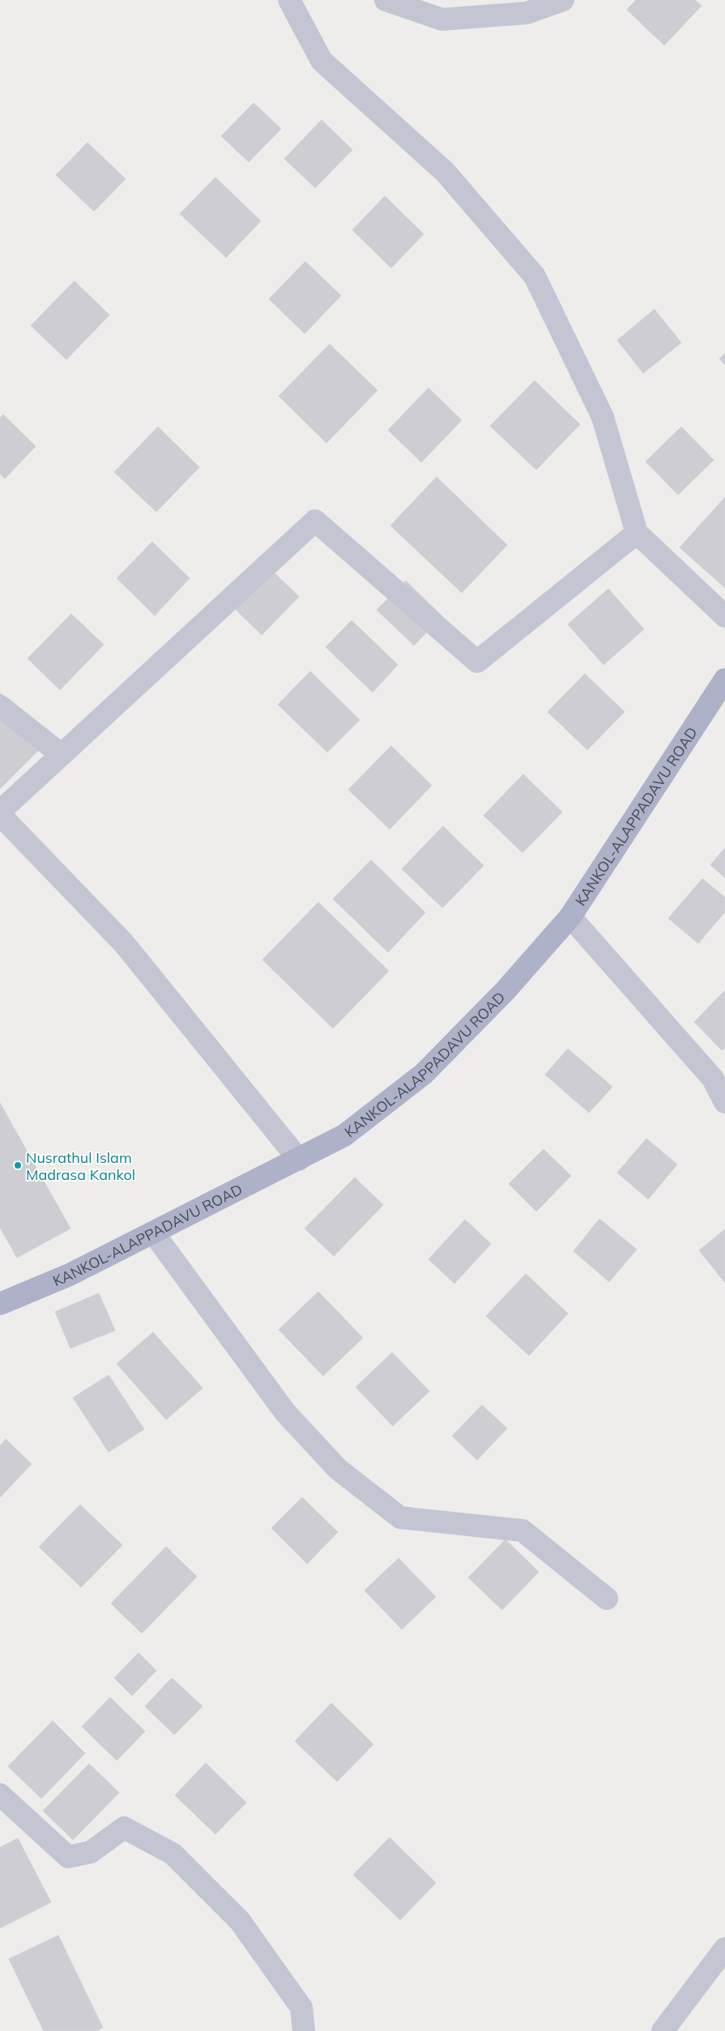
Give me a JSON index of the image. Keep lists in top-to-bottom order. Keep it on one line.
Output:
{"streets":{"main road":["KANKOL-ALAPPADAVU ROAD"]},"places":["Nusrathul Islam Madrasa Kankol"]}
